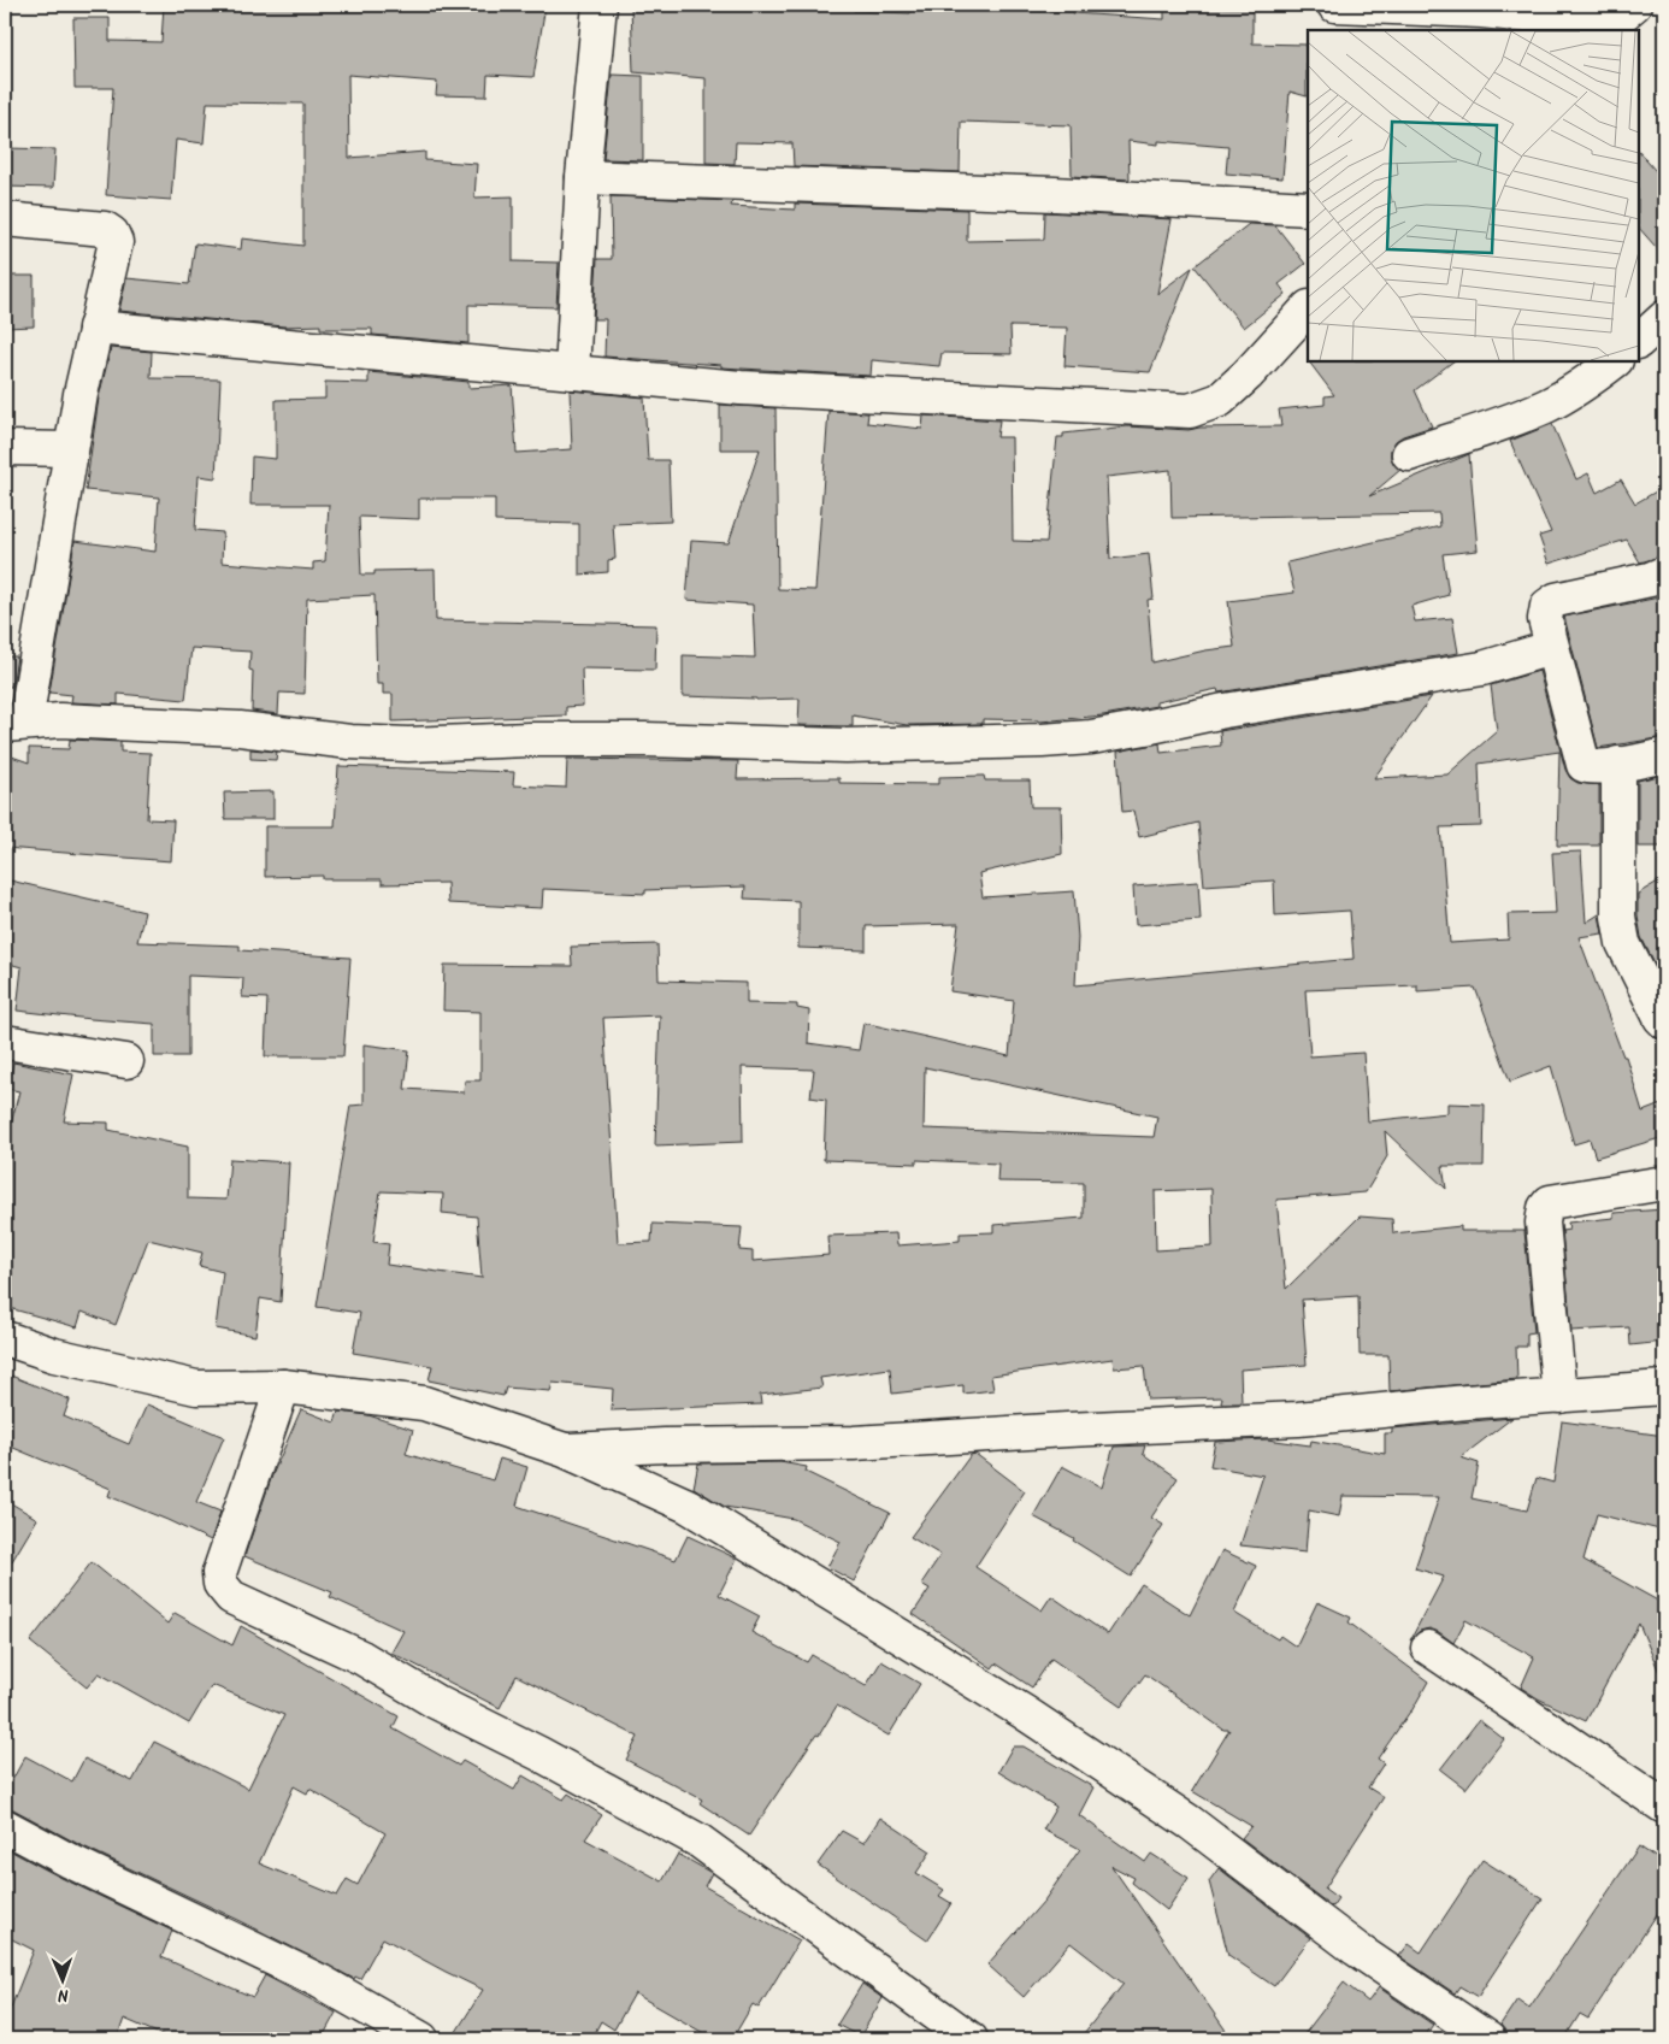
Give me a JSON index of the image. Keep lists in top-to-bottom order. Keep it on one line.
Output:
{"north":"bottom"}
